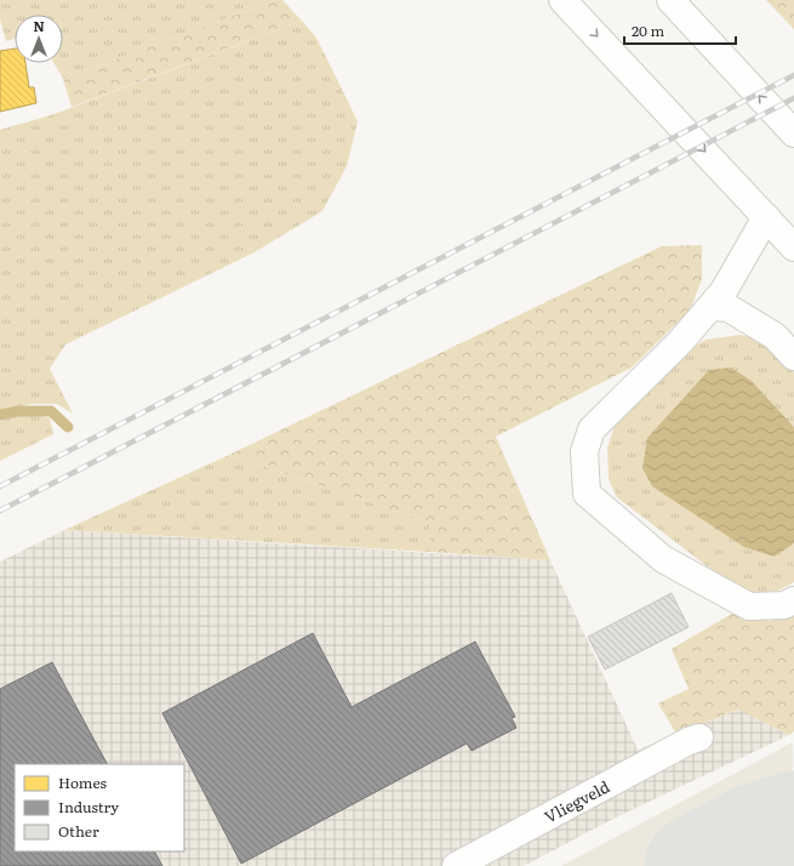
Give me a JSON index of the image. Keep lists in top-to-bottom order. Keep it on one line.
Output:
{"streets":{"main road":["Vliegveld"]},"legend":["Homes","Industry","Other"],"scale_bar":"20 m","north":"top"}
